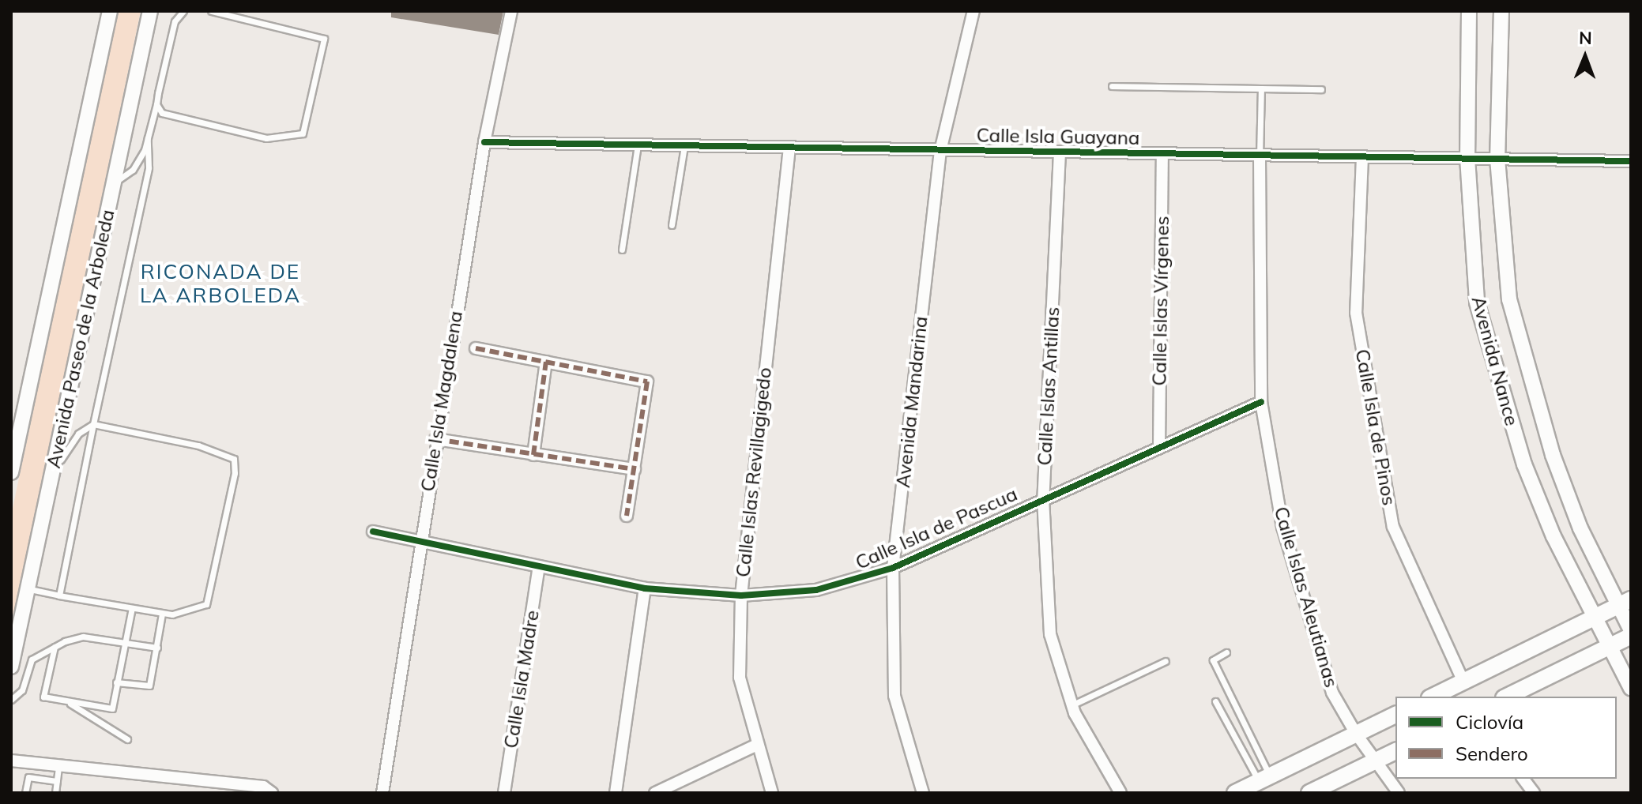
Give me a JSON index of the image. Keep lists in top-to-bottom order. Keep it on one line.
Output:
{"streets":{"street":["Calle Isla Guayana","Calle Islas Vírgenes","Avenida Paseo de la Arboleda","Avenida Nance","Calle Islas Antillas","Calle Isla Magdalena","Avenida Mandarina","Calle Isla de Pinos","Calle Islas Revillagigedo","Calle Isla de Pascua","Calle Islas Aleutianas","Calle Isla Madre"]},"crossings":[["Calle Isla Guayana","Calle Islas Vírgenes"],["Calle Isla Guayana","Avenida Nance"],["Calle Isla Guayana","Calle Islas Antillas"],["Calle Isla Guayana","Calle Isla Magdalena"],["Calle Isla Guayana","Avenida Mandarina"],["Calle Isla Guayana","Calle Isla de Pinos"],["Calle Isla Guayana","Calle Islas Revillagigedo"],["Calle Isla Guayana","Calle Islas Aleutianas"],["Calle Islas Vírgenes","Calle Isla de Pascua"],["Calle Islas Antillas","Calle Isla de Pascua"],["Calle Isla Magdalena","Calle Isla de Pascua"],["Avenida Mandarina","Calle Isla de Pascua"],["Calle Islas Revillagigedo","Calle Isla de Pascua"],["Calle Isla de Pascua","Calle Islas Aleutianas"],["Calle Isla de Pascua","Calle Isla Madre"]],"districts":["RICONADA DE LA ARBOLEDA"],"legend":["Ciclovía","Sendero"],"north":"top"}
